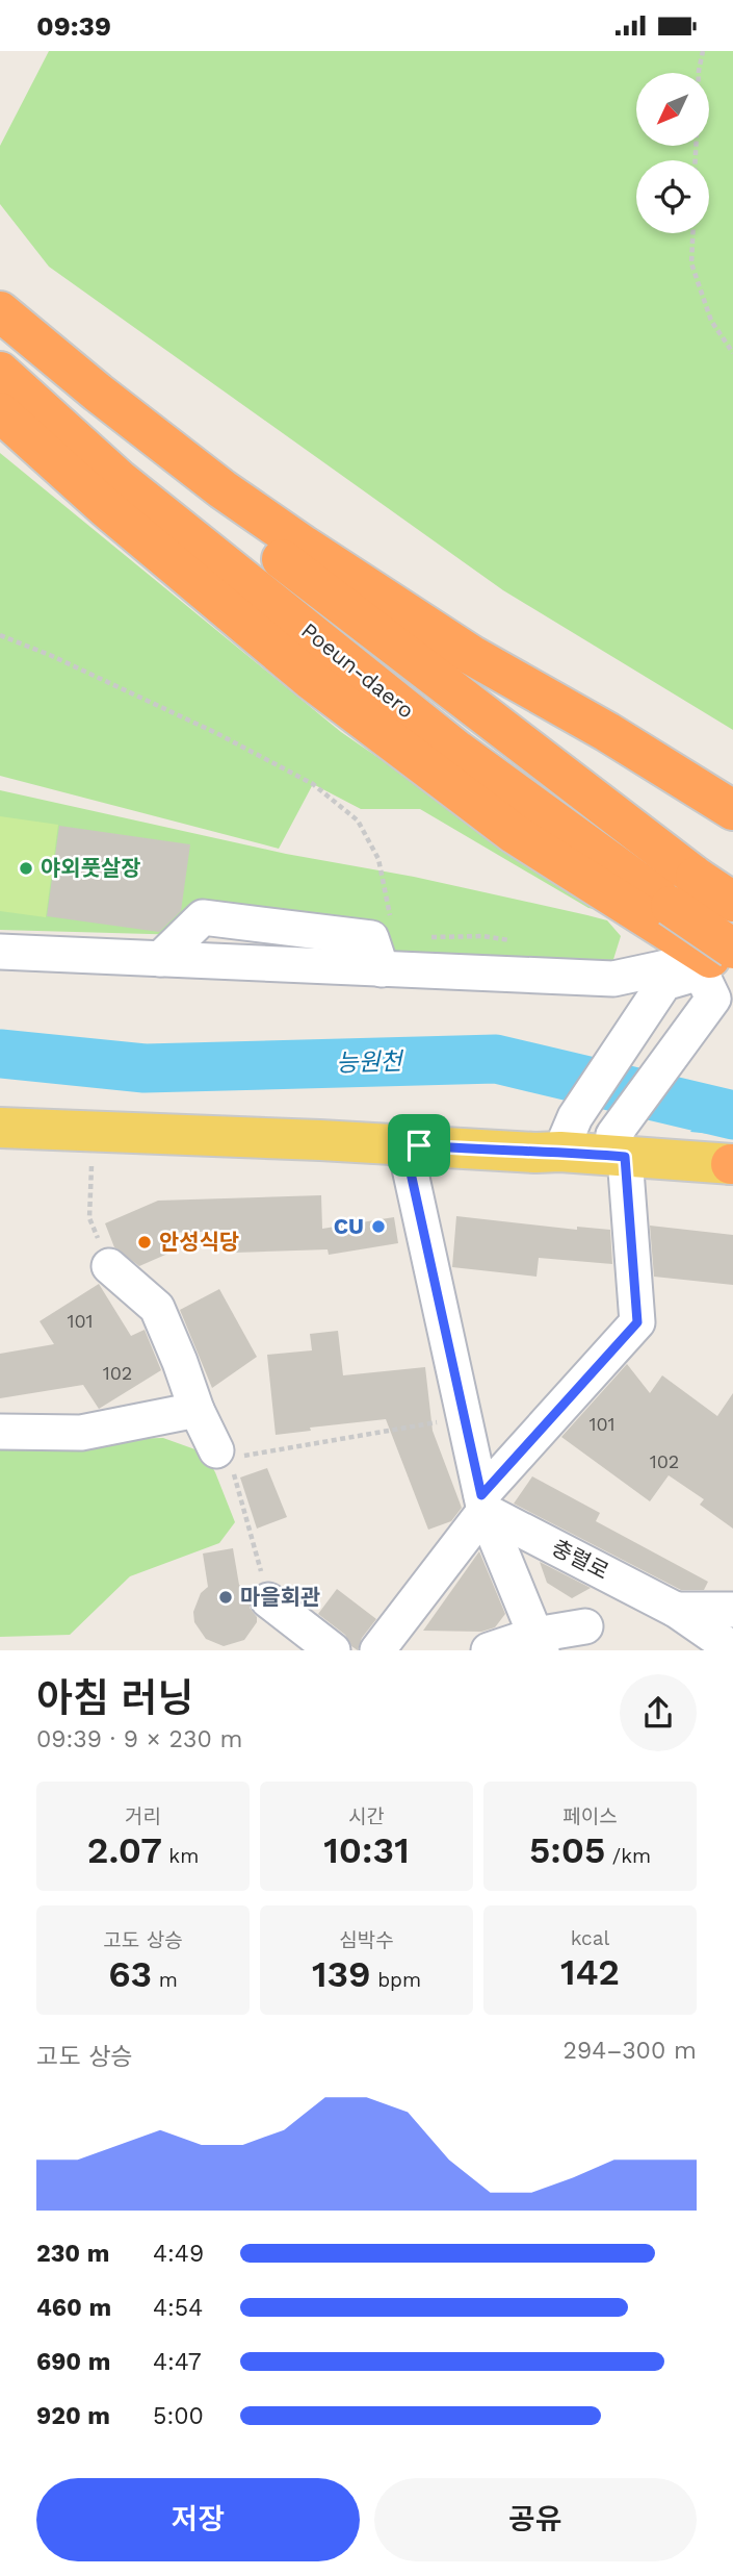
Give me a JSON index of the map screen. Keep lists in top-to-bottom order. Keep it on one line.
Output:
{"streets":{"highway":["Poeun-daero"],"street":["충렬로"]},"water":["능원천"],"places":["야외풋살장","CU","안성식당","마을회관"],"house_numbers":["101","102","101","102"],"north":"bottom left","page":{"status":"09:39","heading":["아침 러닝","09:39 · 9 × 230 m"],"stats":[["거리","2.07 km"],["시간","10:31"],["페이스","5:05 /km"],["고도 상승","63 m"],["심박수","139 bpm"],["kcal","142"]],"chart":["고도 상승","294–300 m"],"list":[{"name":"230 m","note":"4:49"},{"name":"460 m","note":"4:54"},{"name":"690 m","note":"4:47"},{"name":"920 m","note":"5:00"}],"buttons":["저장","공유"]}}
